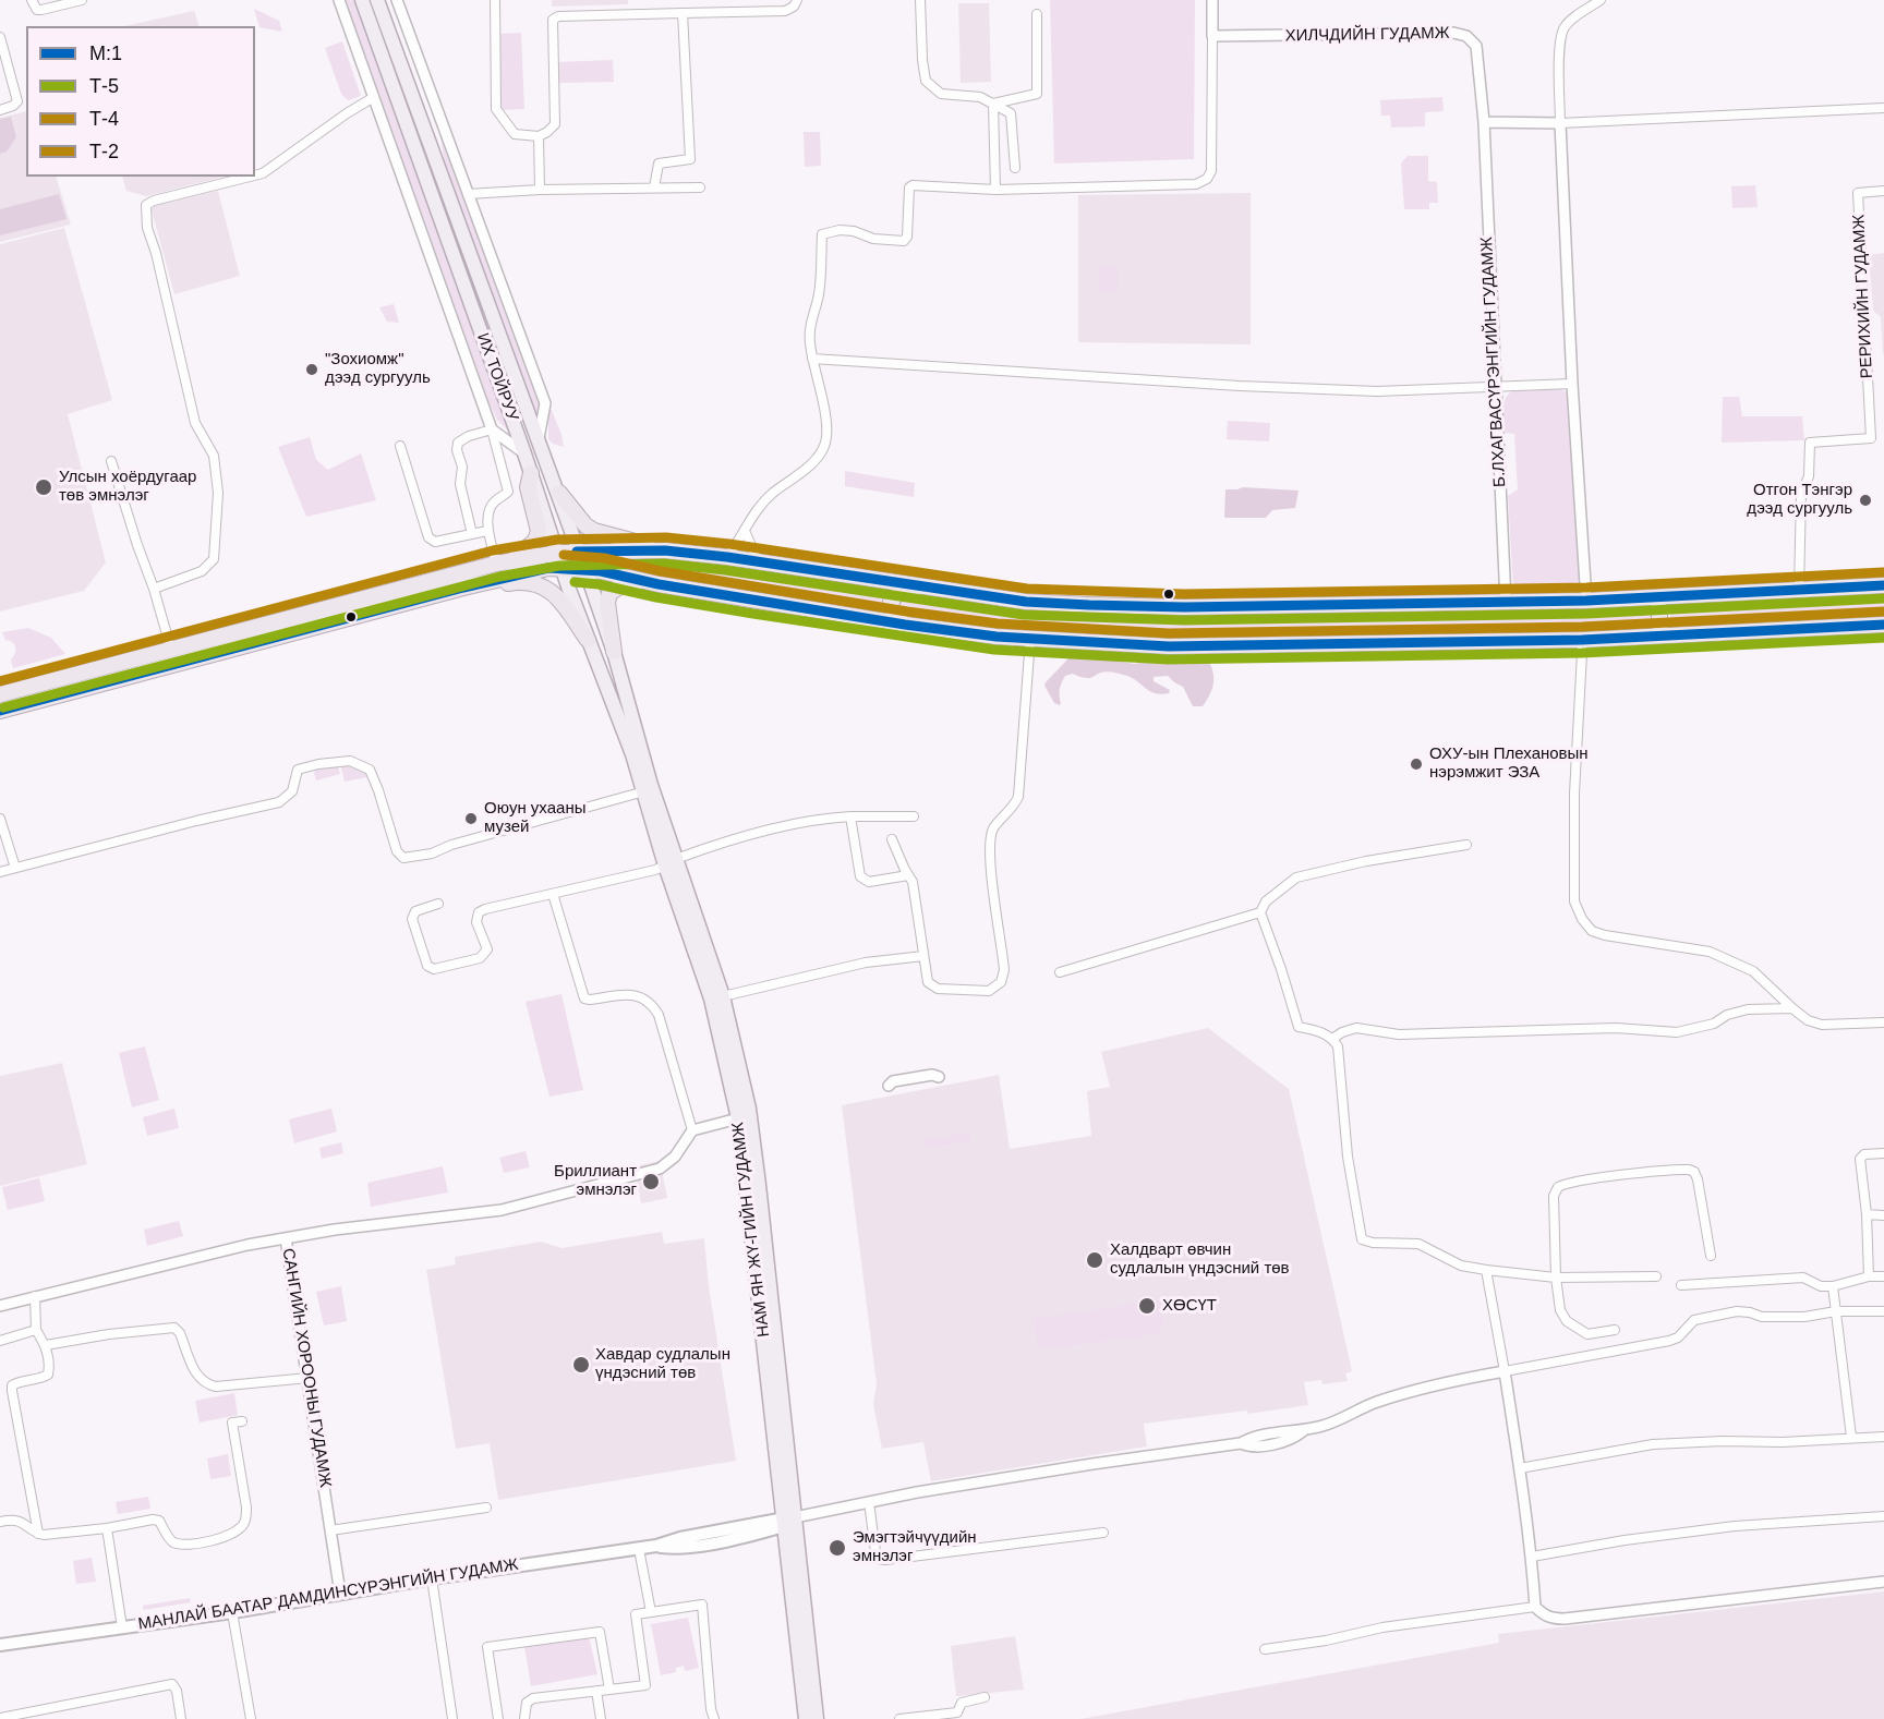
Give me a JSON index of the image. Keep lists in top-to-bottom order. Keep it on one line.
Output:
{"streets":{"main road":["ИХ ТОЙРУУ","НАМ ЯН ЖҮ-ГИЙН ГУДАМЖ","МАНЛАЙ БААТАР ДАМДИНСҮРЭНГИЙН ГУДАМЖ"],"street":["ХИЛЧДИЙН ГУДАМЖ","РЕРИХИЙН ГУДАМЖ","Б.ЛХАГВАСҮРЭНГИЙН ГУДАМЖ","САНГИЙН ХОРООНЫ ГУДАМЖ"]},"crossings":[["ХИЛЧДИЙН ГУДАМЖ","Б.ЛХАГВАСҮРЭНГИЙН ГУДАМЖ"],["ИХ ТОЙРУУ","НАМ ЯН ЖҮ-ГИЙН ГУДАМЖ"],["НАМ ЯН ЖҮ-ГИЙН ГУДАМЖ","МАНЛАЙ БААТАР ДАМДИНСҮРЭНГИЙН ГУДАМЖ"],["САНГИЙН ХОРООНЫ ГУДАМЖ","МАНЛАЙ БААТАР ДАМДИНСҮРЭНГИЙН ГУДАМЖ"]],"places":["\"Зохиомж\" дээд сургууль","Улсын хоёрдугаар төв эмнэлэг","Отгон Тэнгэр дээд сургууль","ОХУ-ын Плехановын нэрэмжит ЭЗА","Оюун ухааны музей","Бриллиант эмнэлэг","Халдварт өвчин судлалын үндэсний төв","ХӨСҮТ","Хавдар судлалын үндэсний төв","Эмэгтэйчүүдийн эмнэлэг"],"lines":["transit line Т-4","transit line М:1","transit line Т-2","transit line Т-5"],"legend":["М:1","Т-5","Т-4","Т-2"]}
